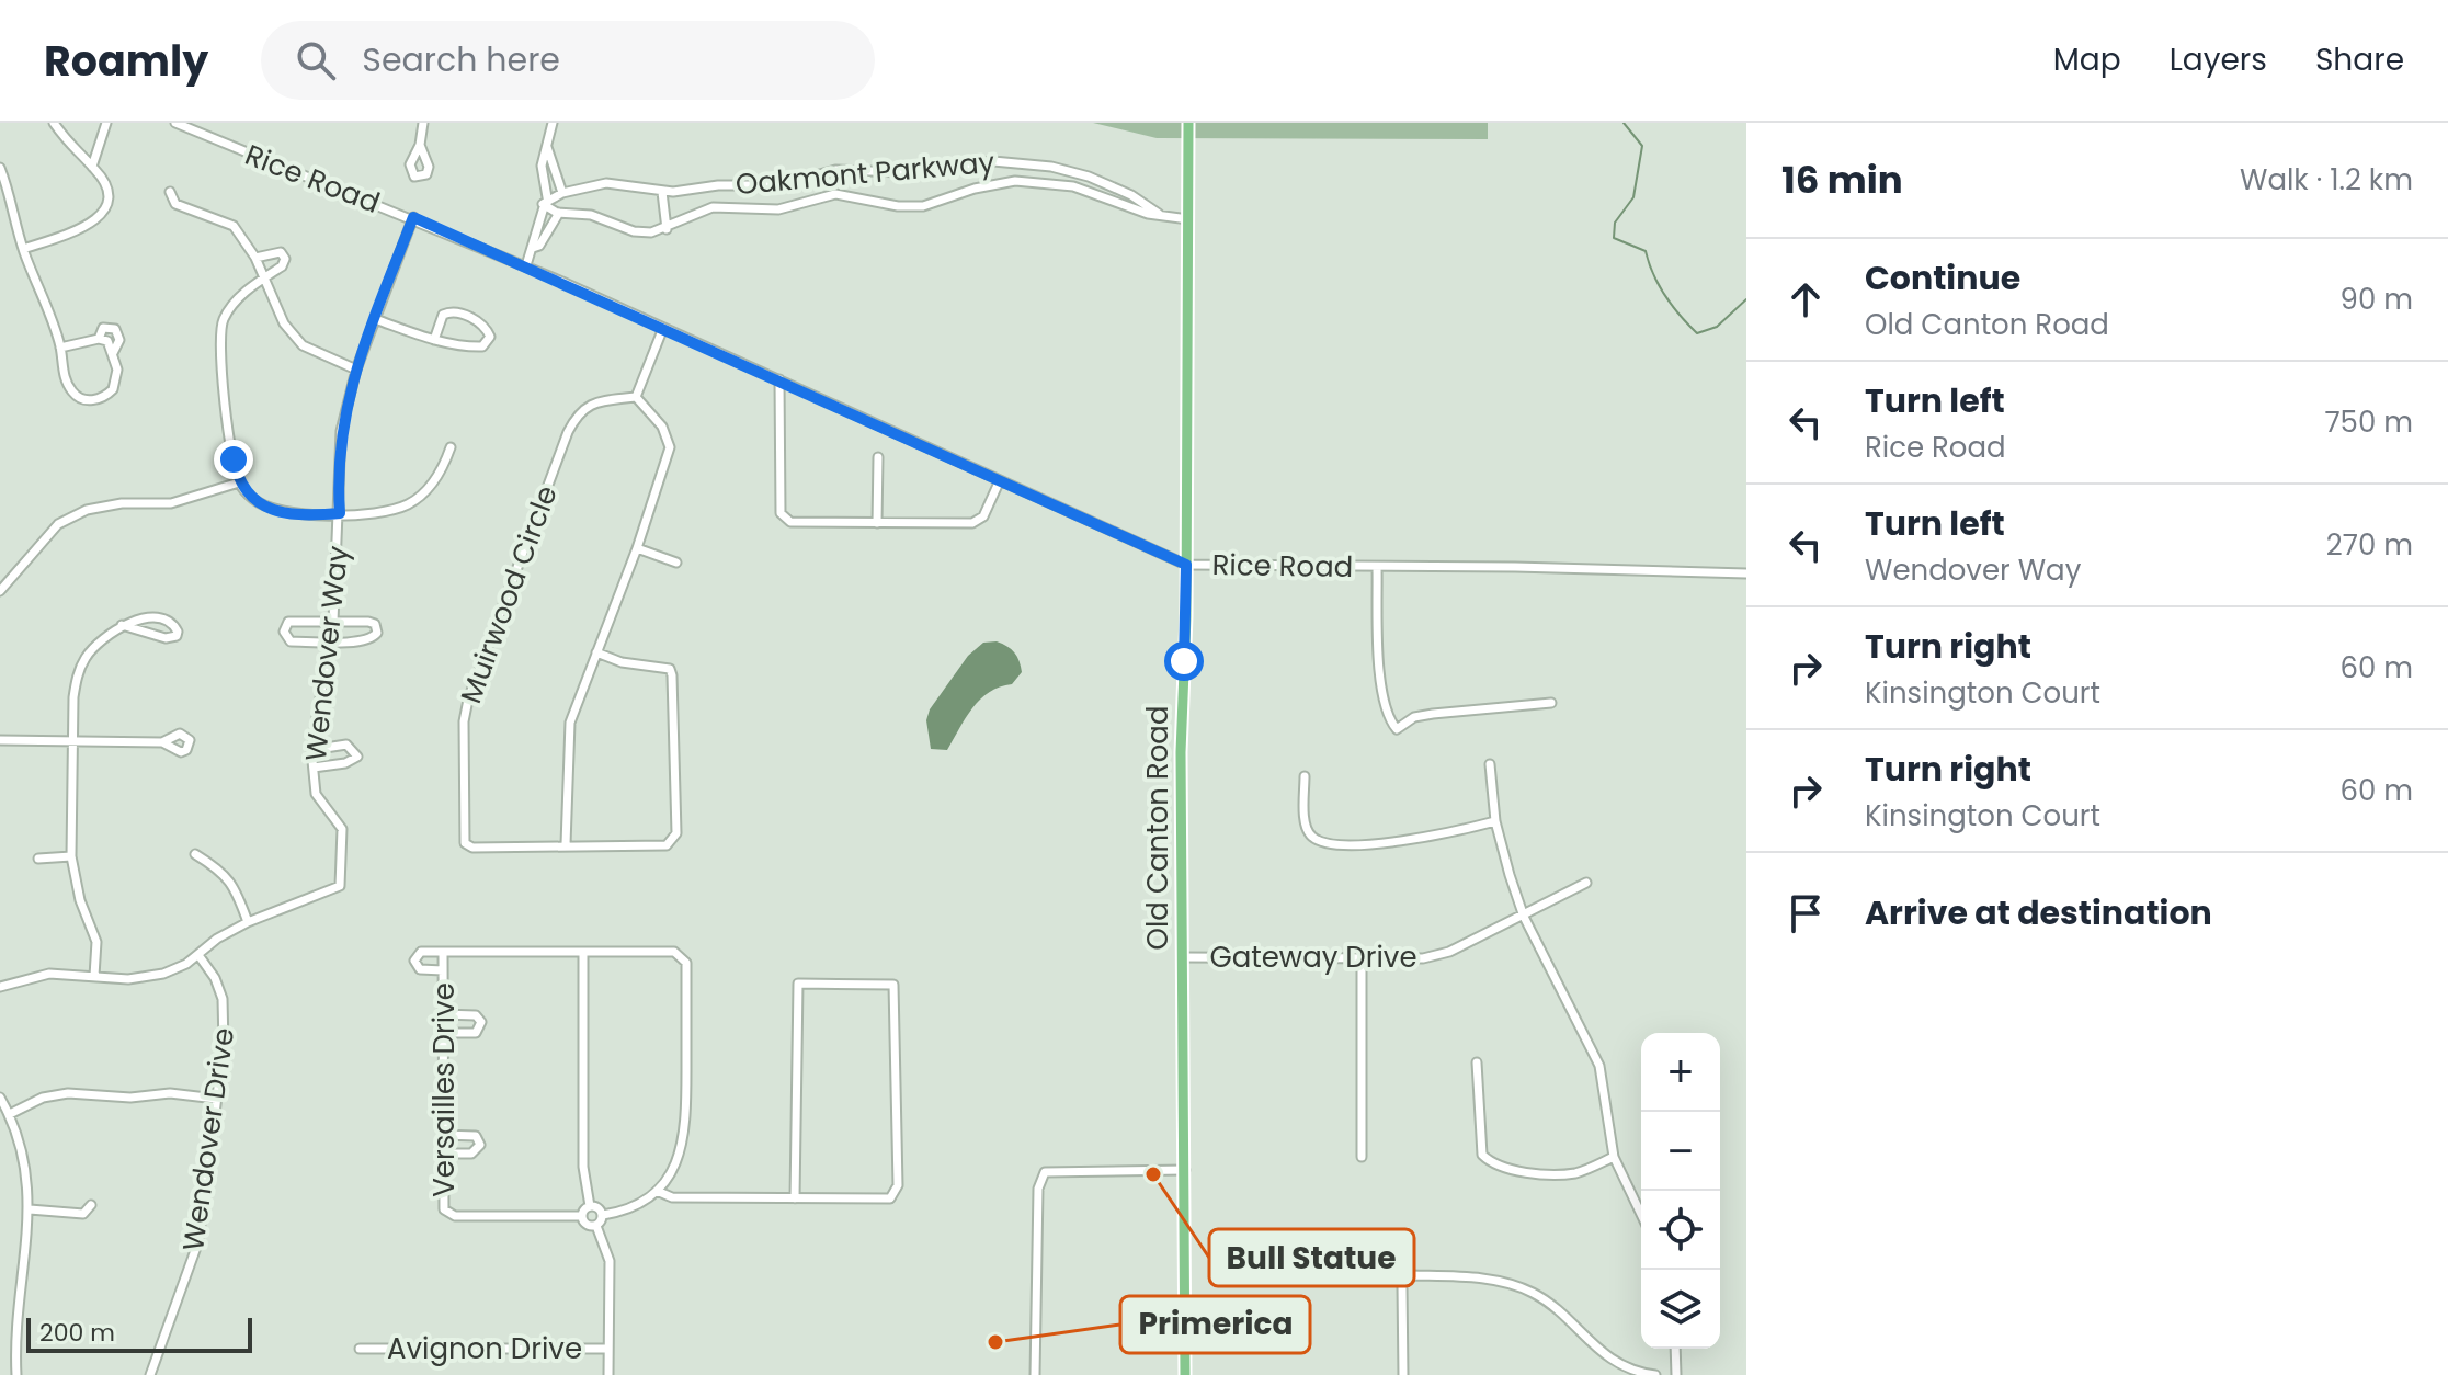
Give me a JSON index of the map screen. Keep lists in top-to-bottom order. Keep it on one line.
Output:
{"streets":{"main road":["Old Canton Road"],"street":["Oakmont Parkway","Rice Road","Muirwood Circle","Wendover Way","Gateway Drive","Versailles Drive","Wendover Drive","Avignon Drive"]},"crossings":[["Oakmont Parkway","Old Canton Road"],["Rice Road","Wendover Way"],["Rice Road","Old Canton Road"],["Wendover Way","Wendover Drive"],["Old Canton Road","Gateway Drive"]],"places":["Bull Statue","Primerica"],"scale_bar":"200 m","page":{"header":"Roamly","search":"Search here","nav":["Map","Layers","Share"],"heading":["16 min","Walk · 1.2 km"],"list":[["Continue","Old Canton Road","90 m"],["Turn left","Rice Road","750 m"],["Turn left","Wendover Way","270 m"],["Turn right","Kinsington Court","60 m"],["Turn right","Kinsington Court","60 m"],"Arrive at destination"],"map_buttons":["+","−"],"scale":"200 m"}}
